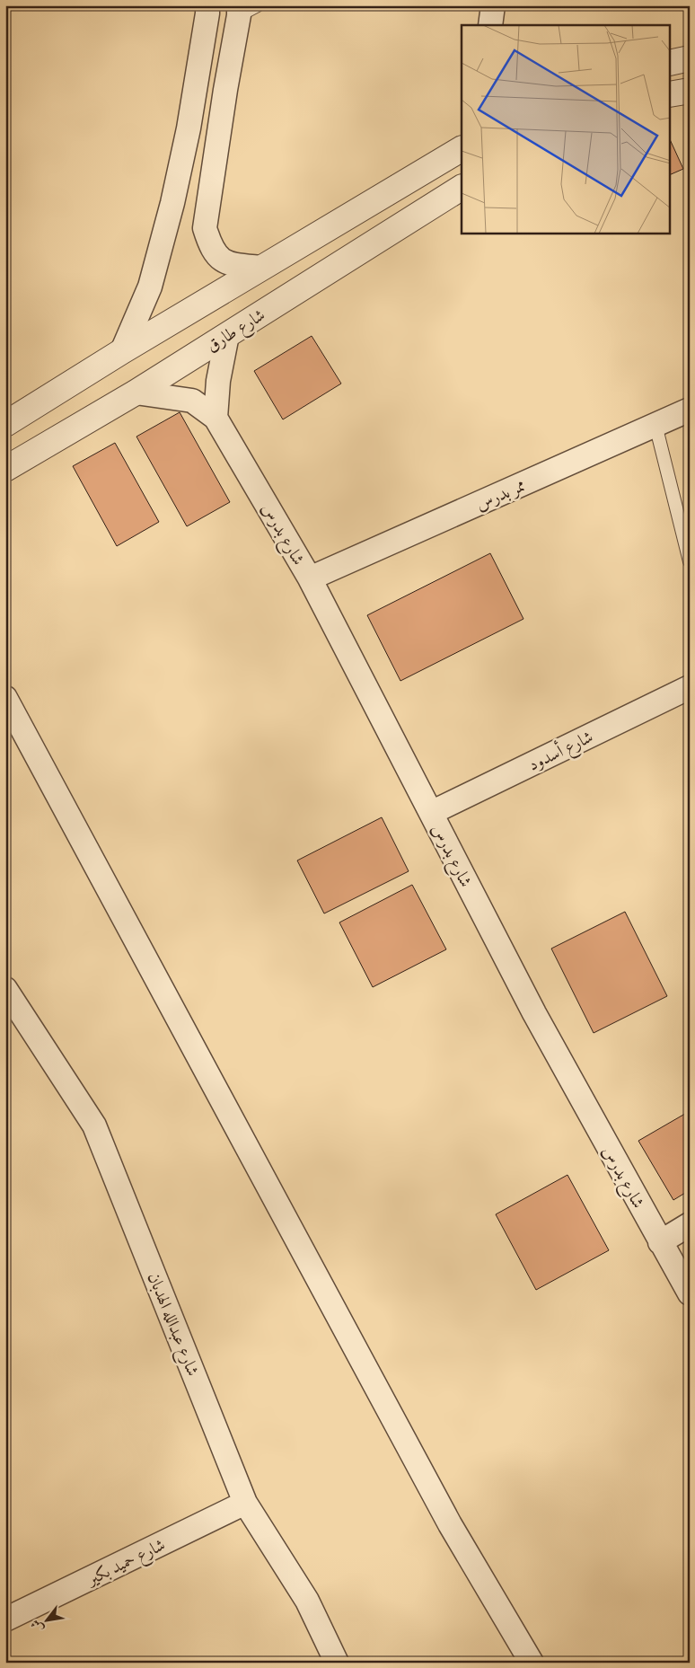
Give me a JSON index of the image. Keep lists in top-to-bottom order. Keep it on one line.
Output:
{"streets":{"street":["شارع طارق","ممر بدرس","شارع بدرس","شارع أسدود","شارع عبدالله الهدبان","شارع حميد بكير"]},"crossings":[["شارع طارق","شارع بدرس"],["ممر بدرس","شارع بدرس"],["شارع بدرس","شارع أسدود"],["شارع عبدالله الهدبان","شارع حميد بكير"]],"north":"bottom left"}
